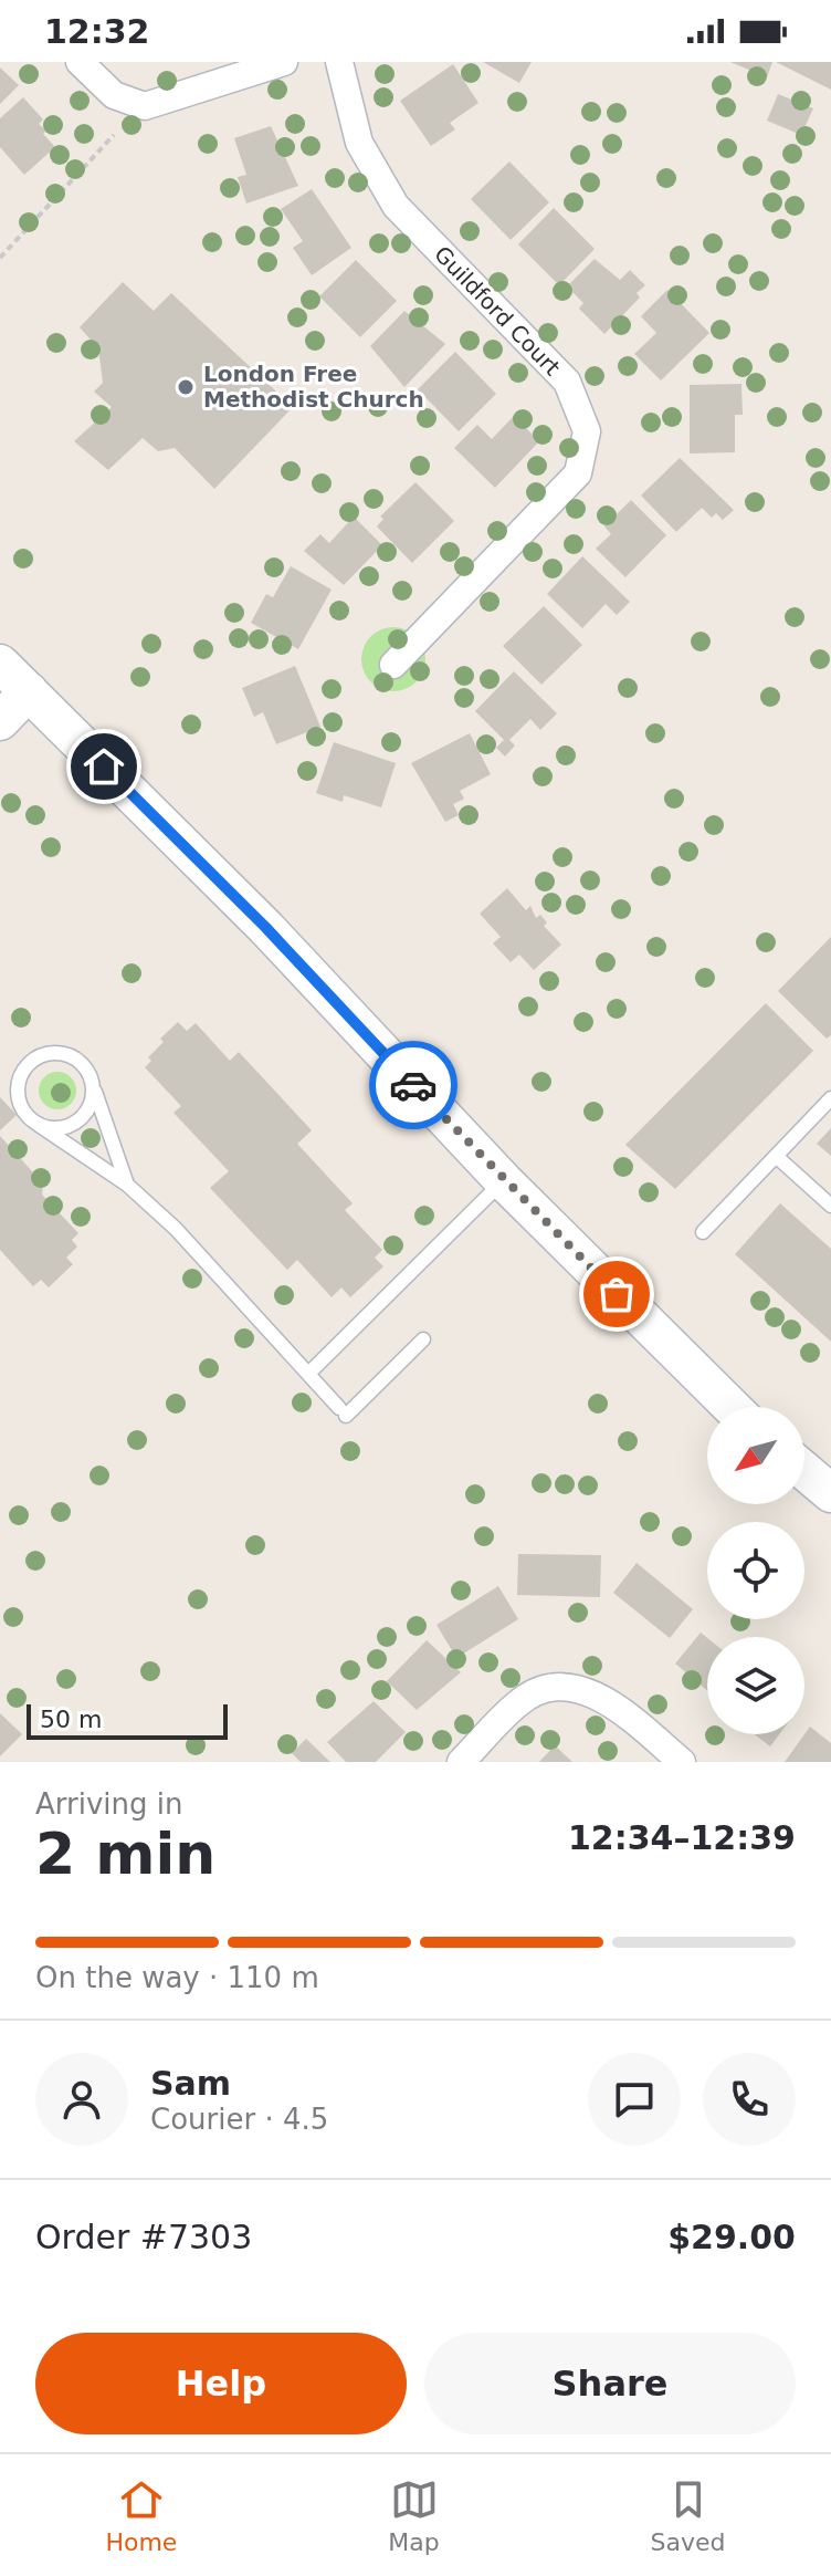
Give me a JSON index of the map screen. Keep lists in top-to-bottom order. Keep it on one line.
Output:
{"streets":{"street":["Guildford Court"]},"places":["London Free Methodist Church"],"scale_bar":"50 m","north":"bottom left","page":{"status":"12:32","scale":"50 m","heading":["2 min","Arriving in","12:34–12:39"],"panel":["Sam","Courier · 4.5","Order #7303","$29.00"],"bar":"On the way · 110 m","buttons":["Help","Share"],"tabs":["Home","Map","Saved"]}}
